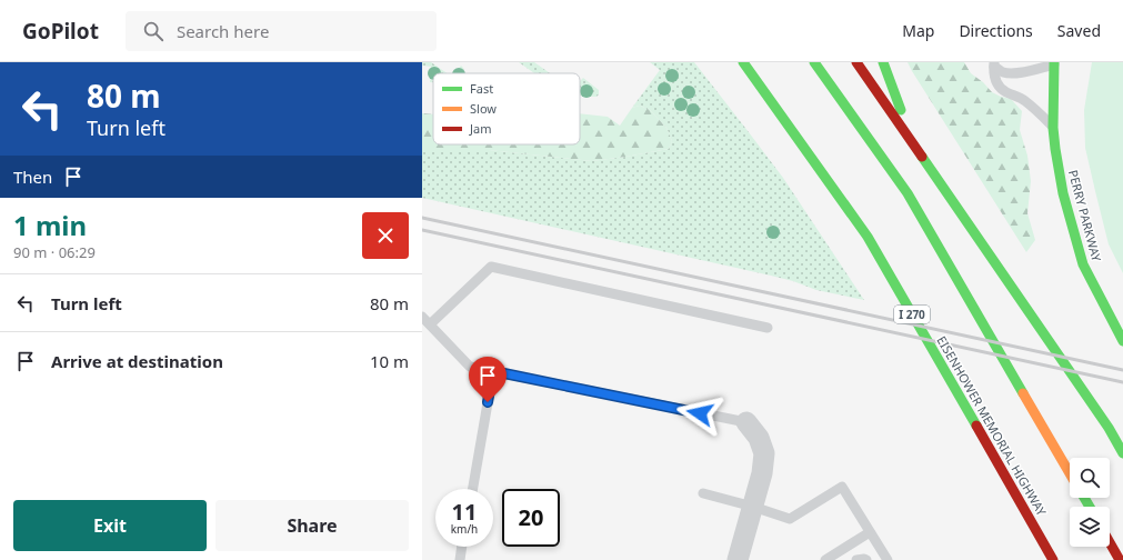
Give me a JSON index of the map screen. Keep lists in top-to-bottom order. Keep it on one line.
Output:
{"streets":{"main road":["PERRY PARKWAY","I 270","EISENHOWER MEMORIAL HIGHWAY"]},"legend":["Fast","Slow","Jam"],"page":{"header":"GoPilot","search":"Search here","nav":["Map","Directions","Saved"],"turn":["80 m","Turn left"],"then":"Then","heading":["1 min","90 m · 06:29"],"list":[{"name":"Turn left","value":"80 m"},{"name":"Arrive at destination","value":"10 m"}],"speed":"11 km/h","limit":"20","buttons":["Exit","Share"]}}
